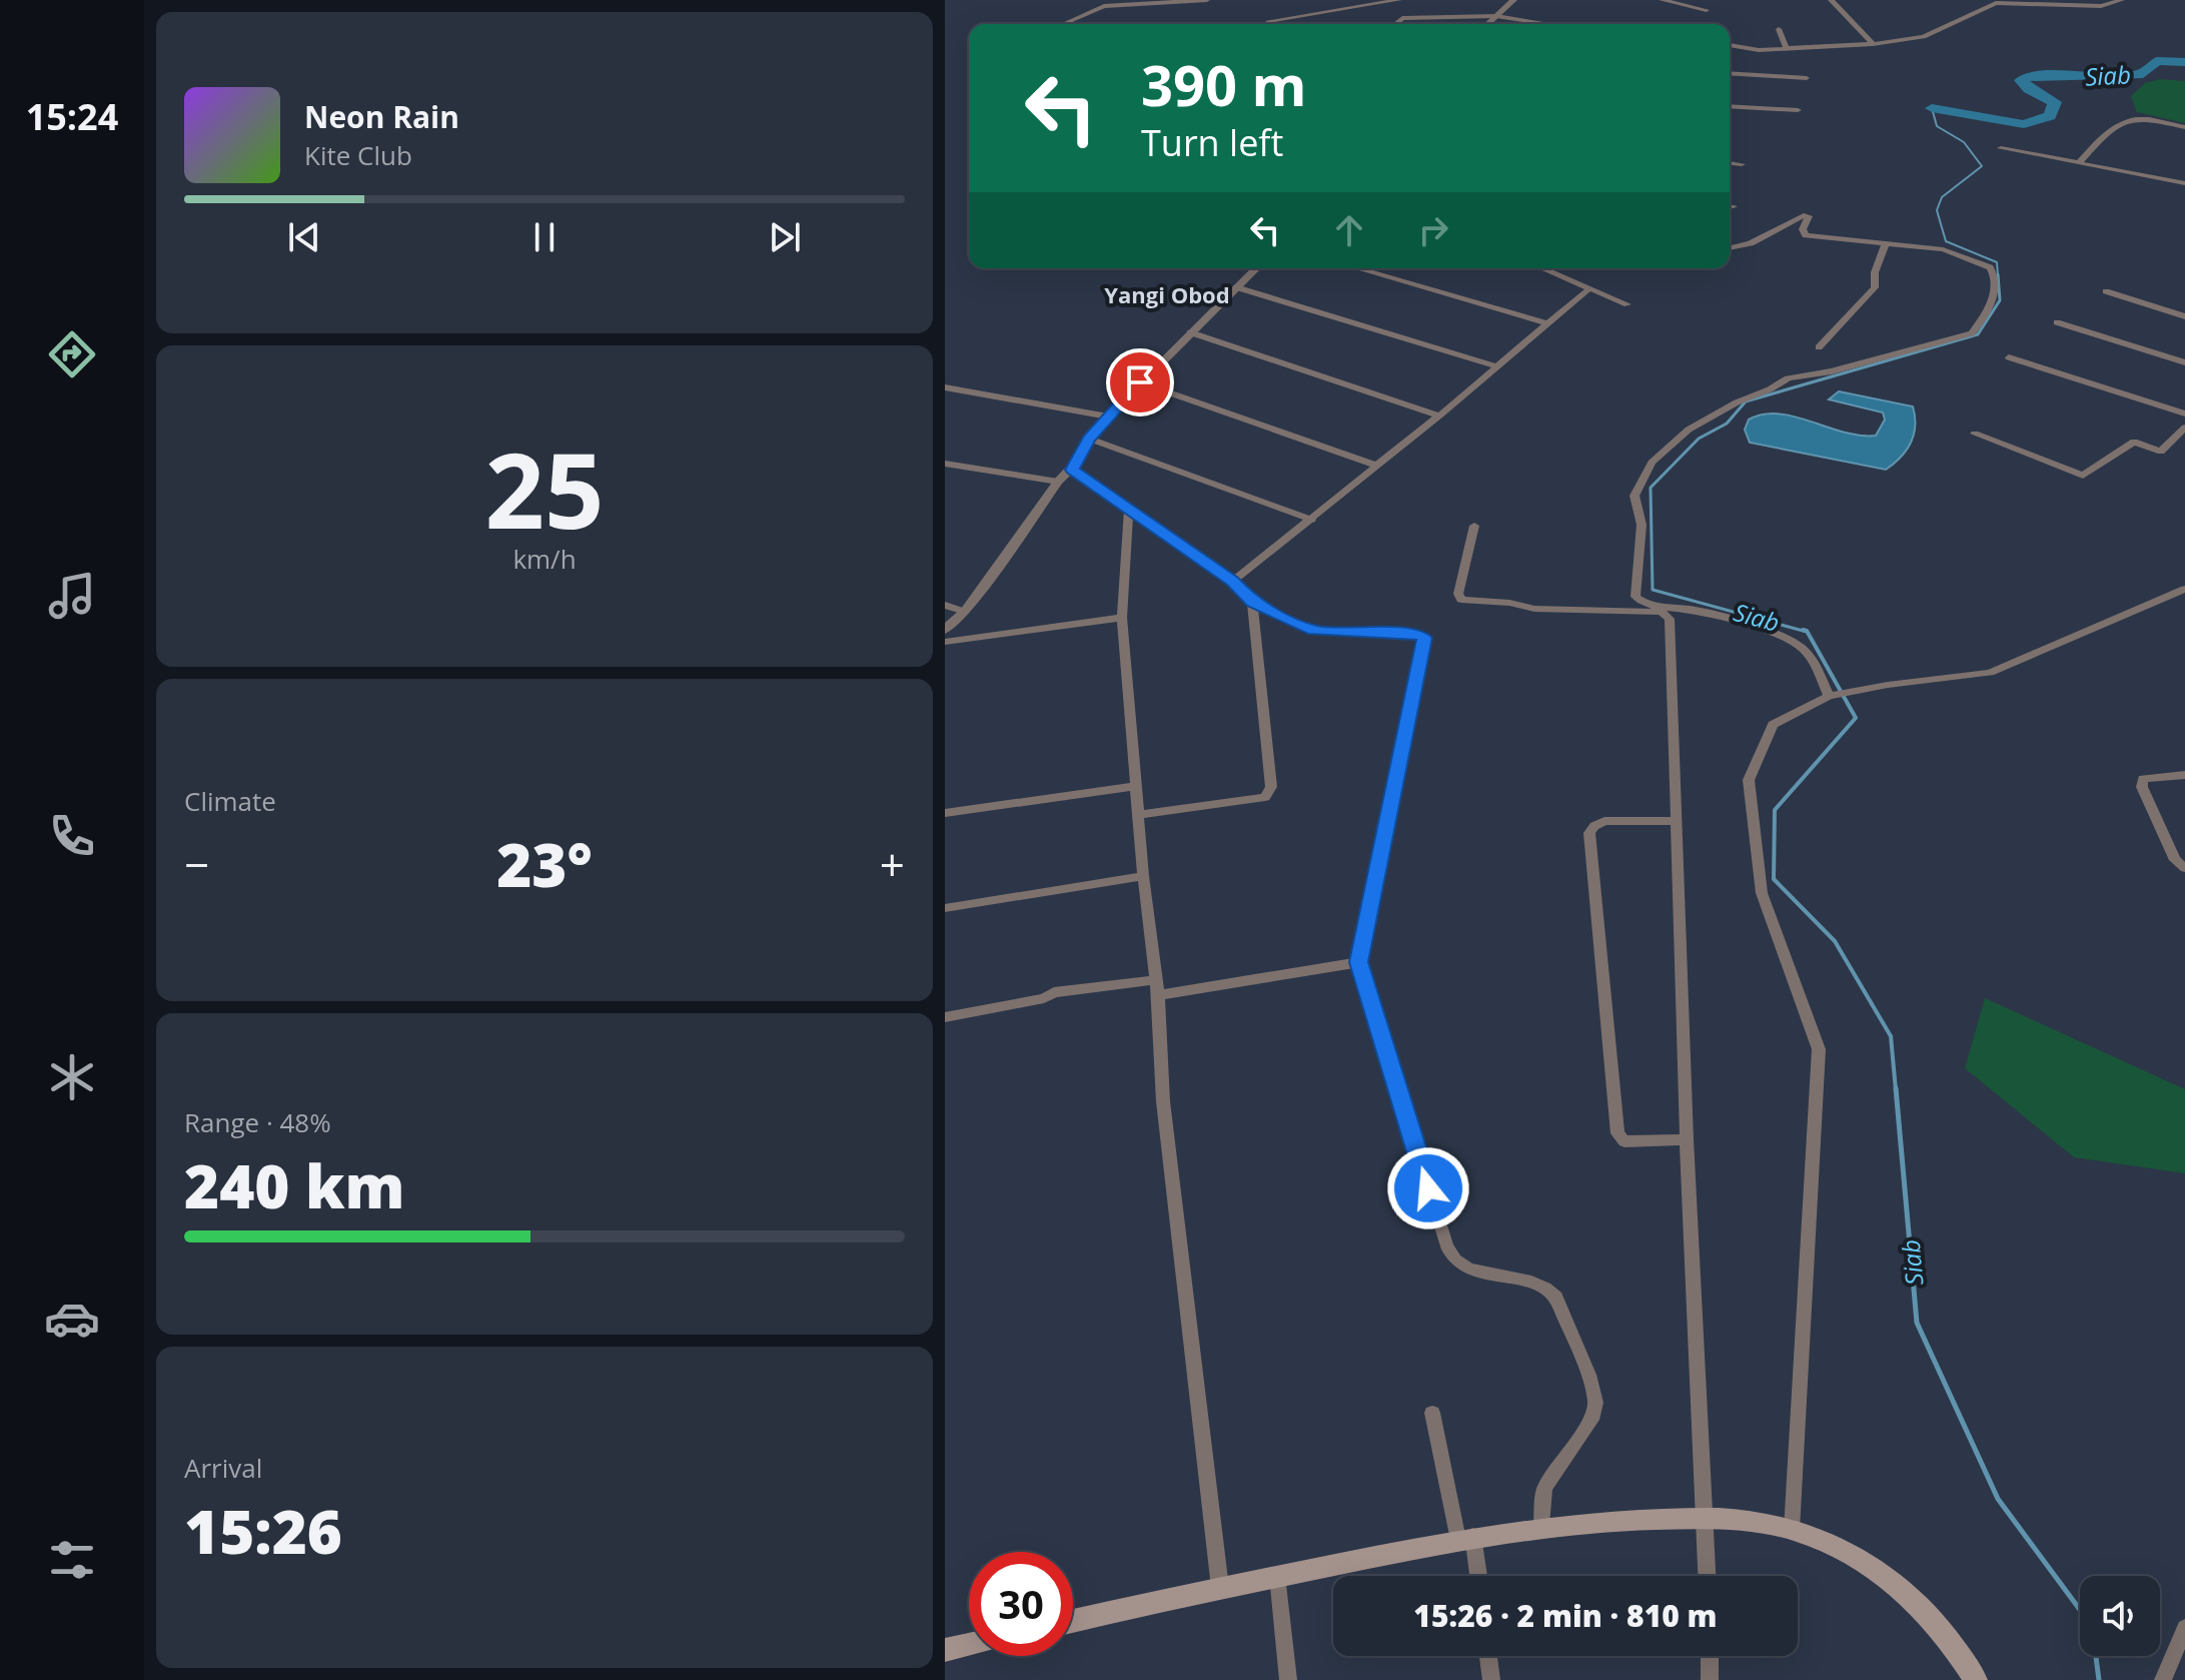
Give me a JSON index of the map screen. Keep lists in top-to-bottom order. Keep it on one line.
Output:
{"districts":["Yangi Obod"],"water":["Siab"],"page":{"tabs":"15:24","turn":["390 m","Turn left"],"song":["Neon Rain","Kite Club"],"tile":[["25","km/h"],"Climate",["Range · 48%","240 km"],["Arrival","15:26"]],"heat":["−","23°","+"],"limit":"30","trip":"15:26 · 2 min · 810 m"}}
